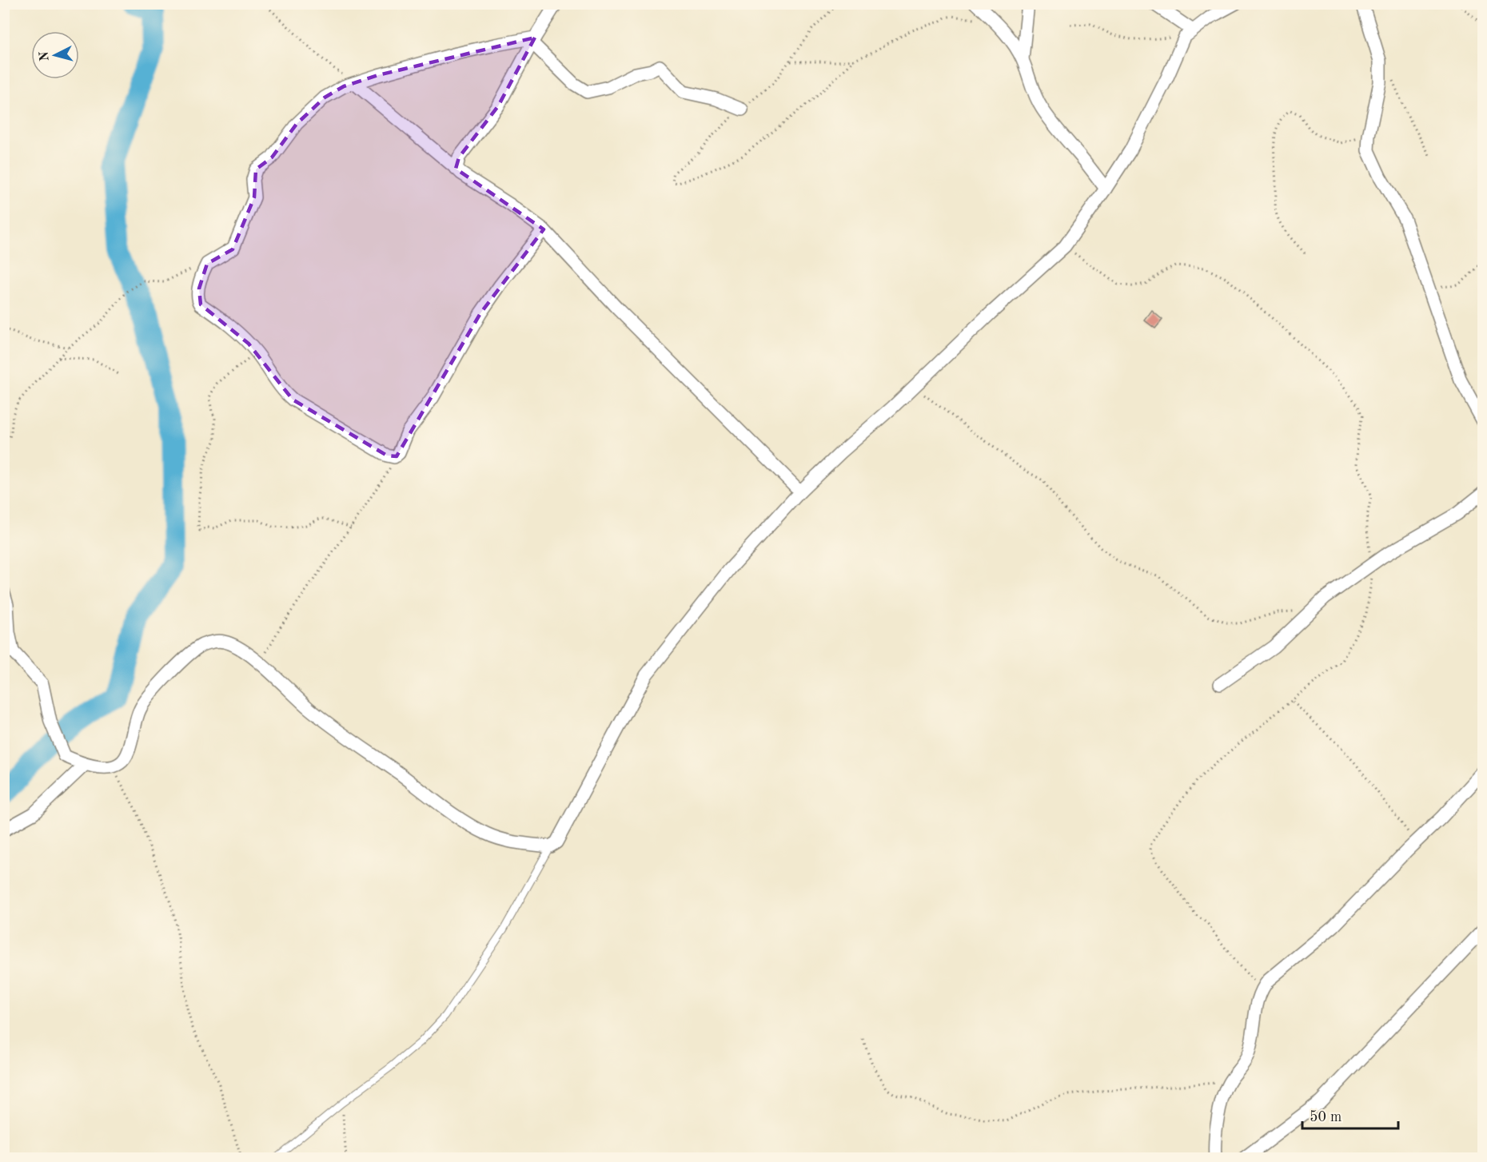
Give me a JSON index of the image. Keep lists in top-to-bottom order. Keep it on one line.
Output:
{"scale_bar":"50 m","north":"left"}
